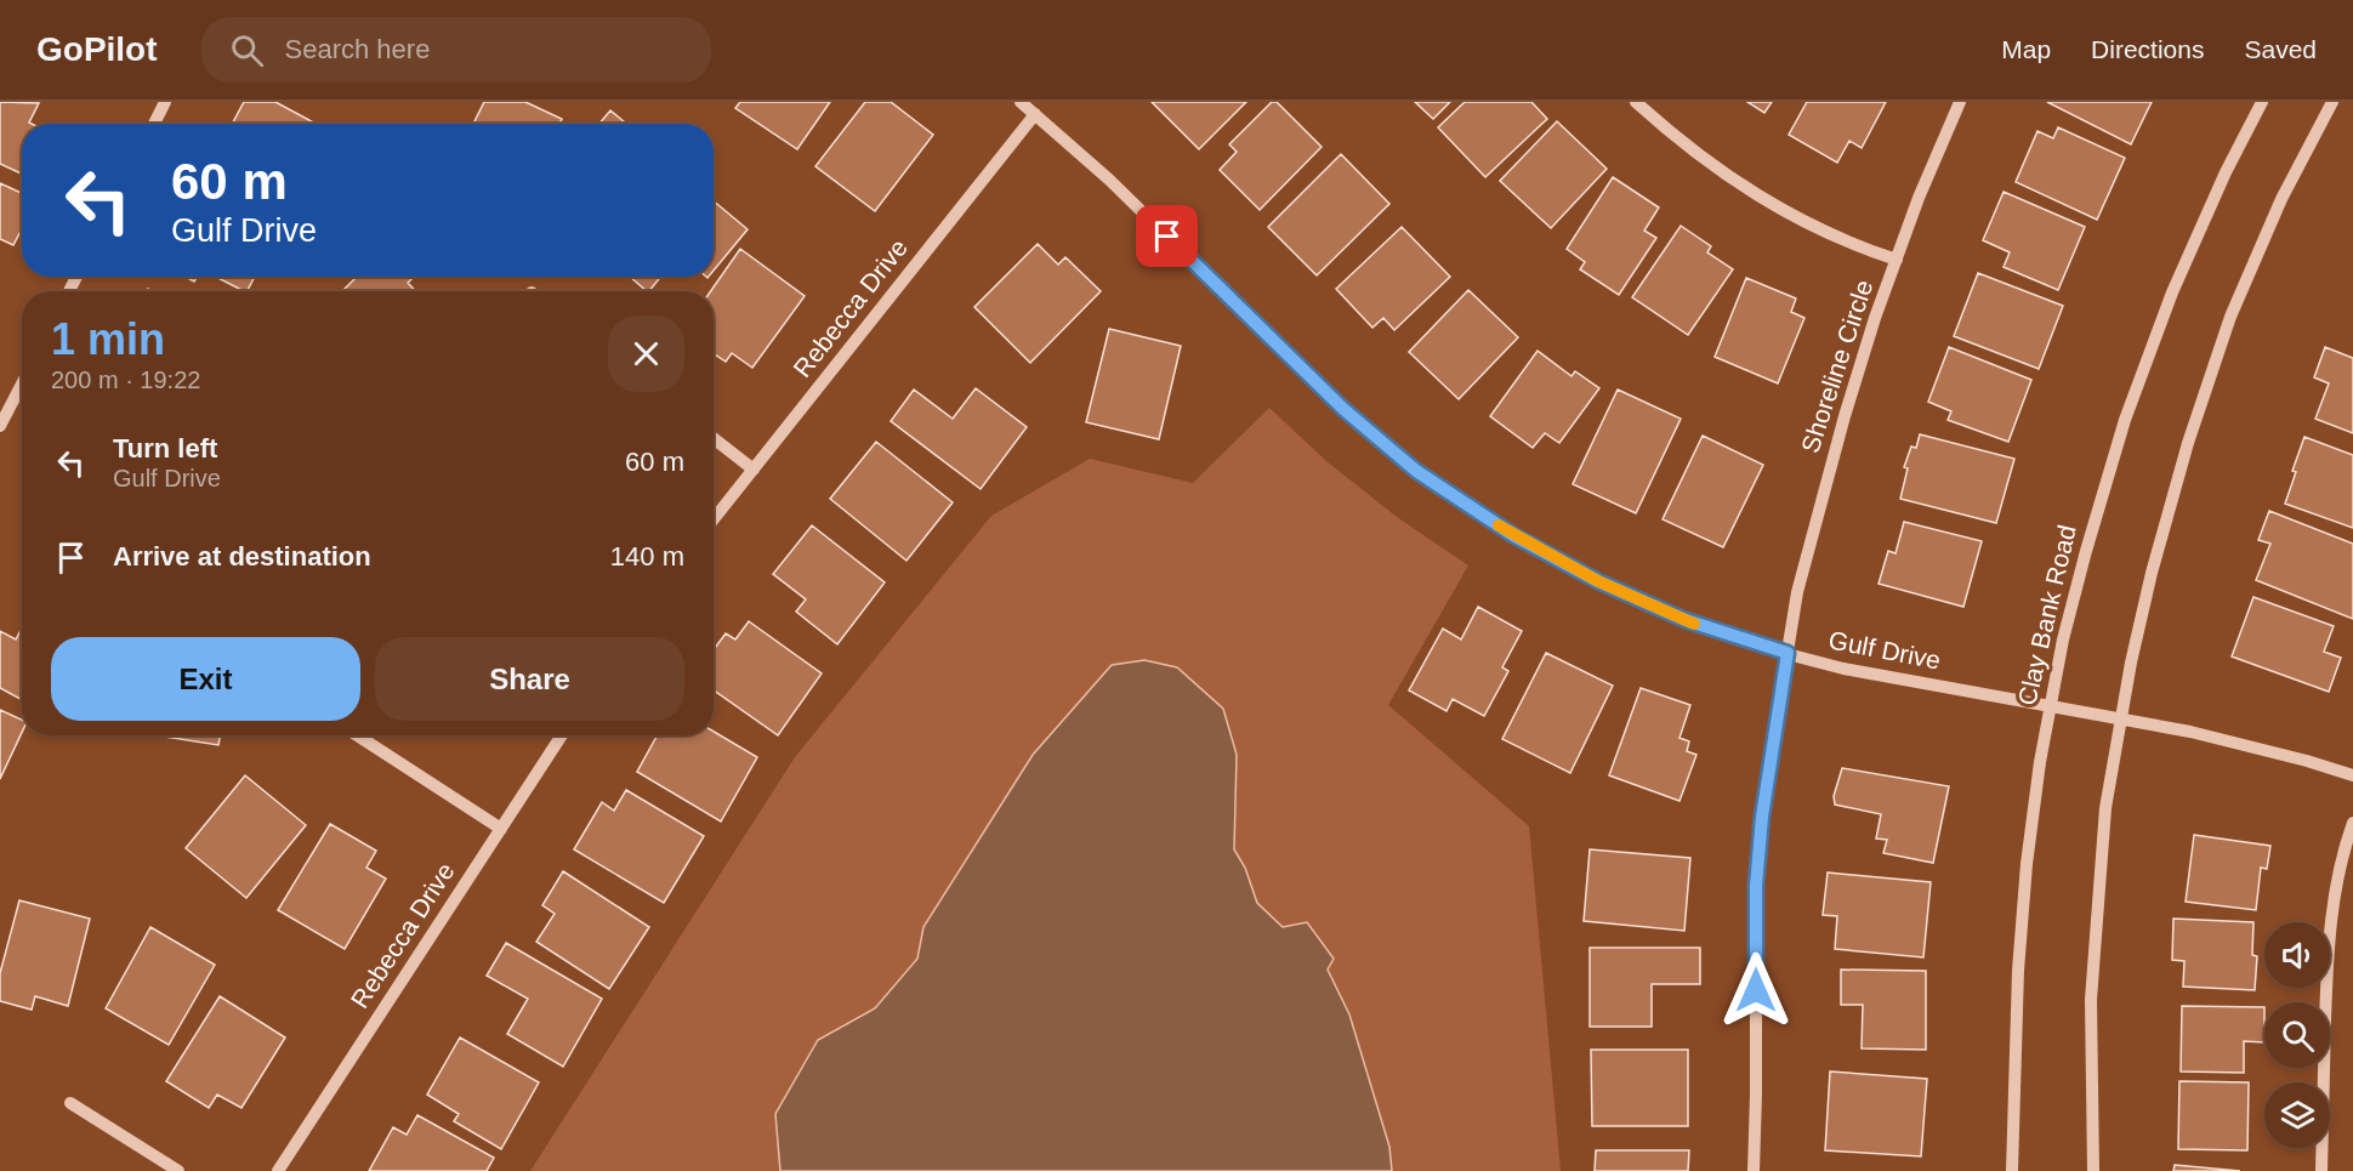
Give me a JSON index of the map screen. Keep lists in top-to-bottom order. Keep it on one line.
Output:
{"streets":{"street":["Rebecca Drive","Shoreline Circle","Clay Bank Road","Gulf Drive"]},"crossings":[["Rebecca Drive","Gulf Drive"],["Shoreline Circle","Gulf Drive"],["Clay Bank Road","Gulf Drive"]],"page":{"header":"GoPilot","search":"Search here","nav":["Map","Directions","Saved"],"turn":["60 m","Gulf Drive"],"heading":["1 min","200 m · 19:22"],"list":[{"name":"Turn left","note":"Gulf Drive","value":"60 m"},{"name":"Arrive at destination","value":"140 m"}],"buttons":["Exit","Share"]}}
